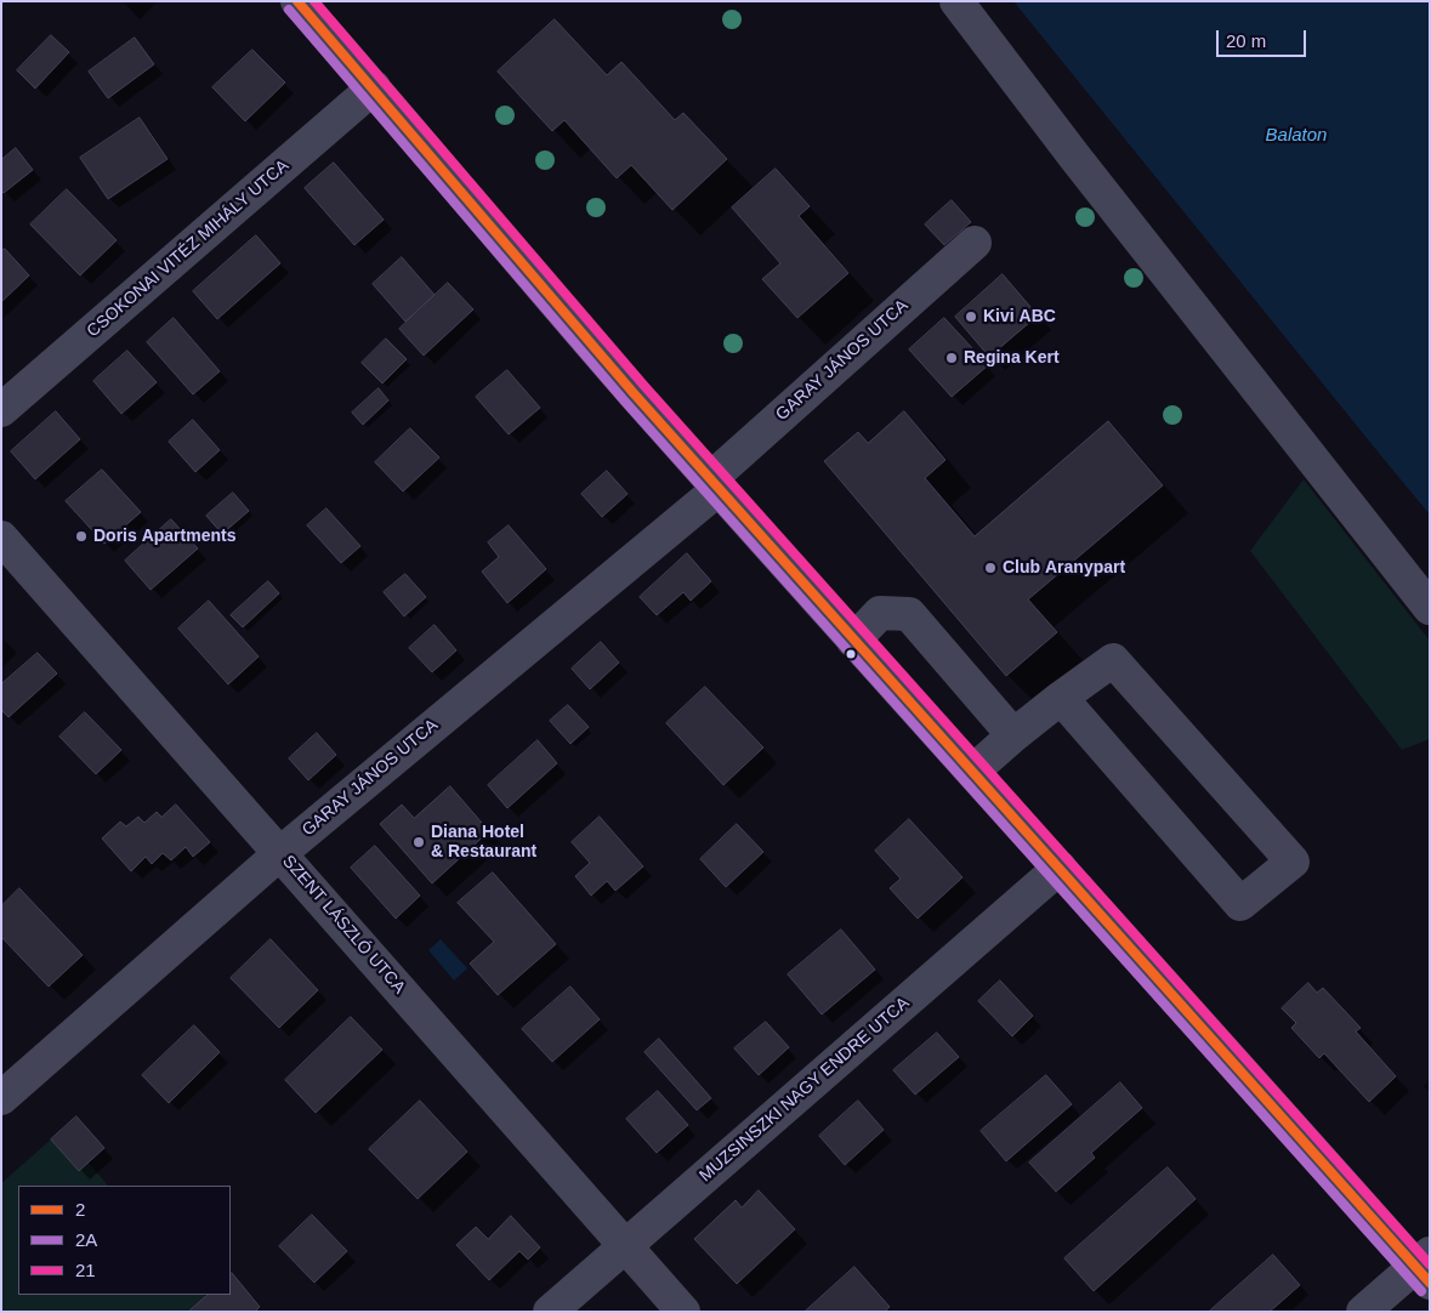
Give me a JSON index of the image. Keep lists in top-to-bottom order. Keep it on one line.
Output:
{"streets":{"street":["CSOKONAI VITÉZ MIHÁLY UTCA","GARAY JÁNOS UTCA","SZENT LÁSZLÓ UTCA","MUZSINSZKI NAGY ENDRE UTCA"]},"crossings":[["GARAY JÁNOS UTCA","SZENT LÁSZLÓ UTCA"],["SZENT LÁSZLÓ UTCA","MUZSINSZKI NAGY ENDRE UTCA"]],"water":["Balaton"],"places":["Kivi ABC","Regina Kert","Doris Apartments","Club Aranypart","Diana Hotel & Restaurant"],"lines":["transit line 2","transit line 21","transit line 2A"],"legend":["2","2A","21"],"scale_bar":"20 m"}
